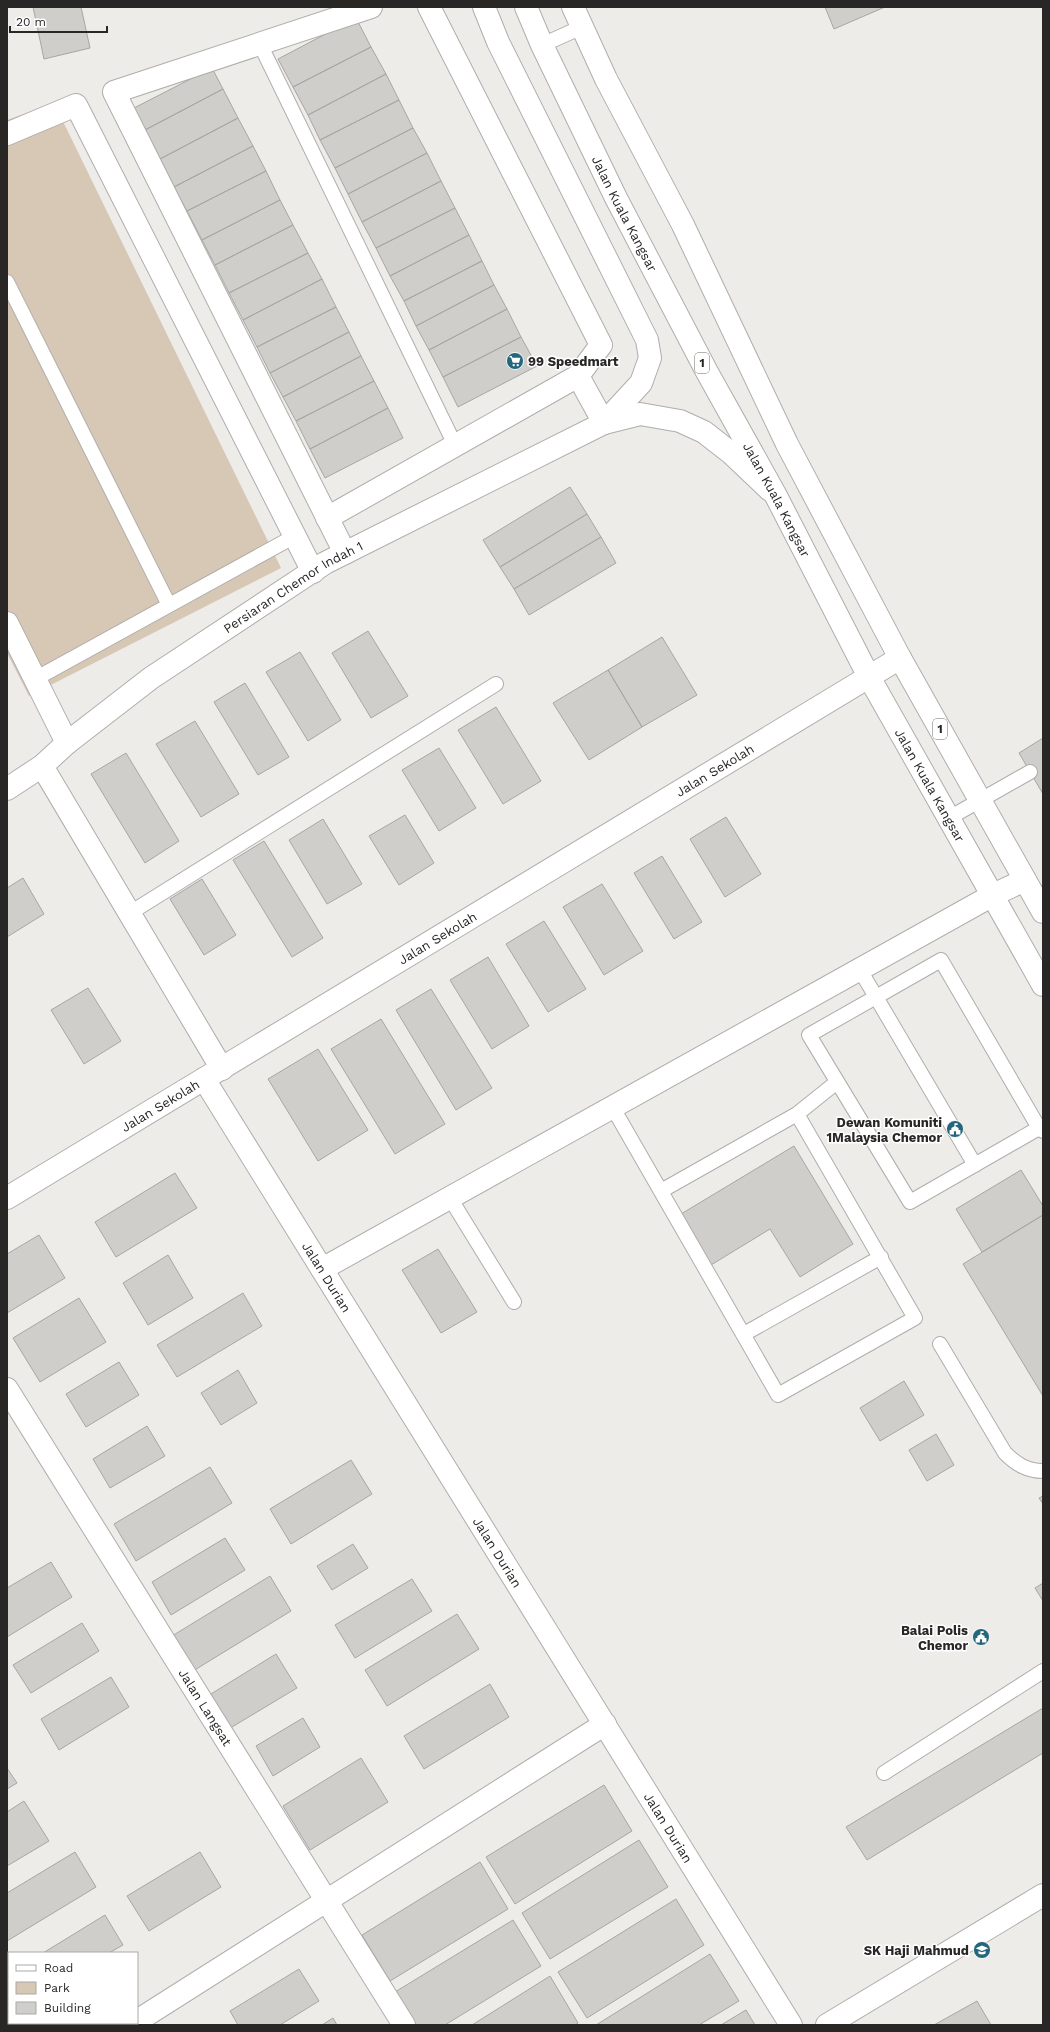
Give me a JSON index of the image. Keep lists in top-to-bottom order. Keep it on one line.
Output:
{"streets":{"main road":["Jalan Kuala Kangsar","1","Persiaran Chemor Indah 1","Jalan Sekolah","Jalan Durian","Jalan Langsat"]},"crossings":[["Jalan Kuala Kangsar","Jalan Sekolah"],["1","Jalan Sekolah"],["Jalan Sekolah","Jalan Durian"]],"places":{"supermarket":["99 Speedmart"],"public building":["Dewan Komuniti 1Malaysia Chemor","Balai Polis Chemor"],"school or university":["SK Haji Mahmud"]},"legend":["Road","Park","Building"],"scale_bar":"20 m"}
